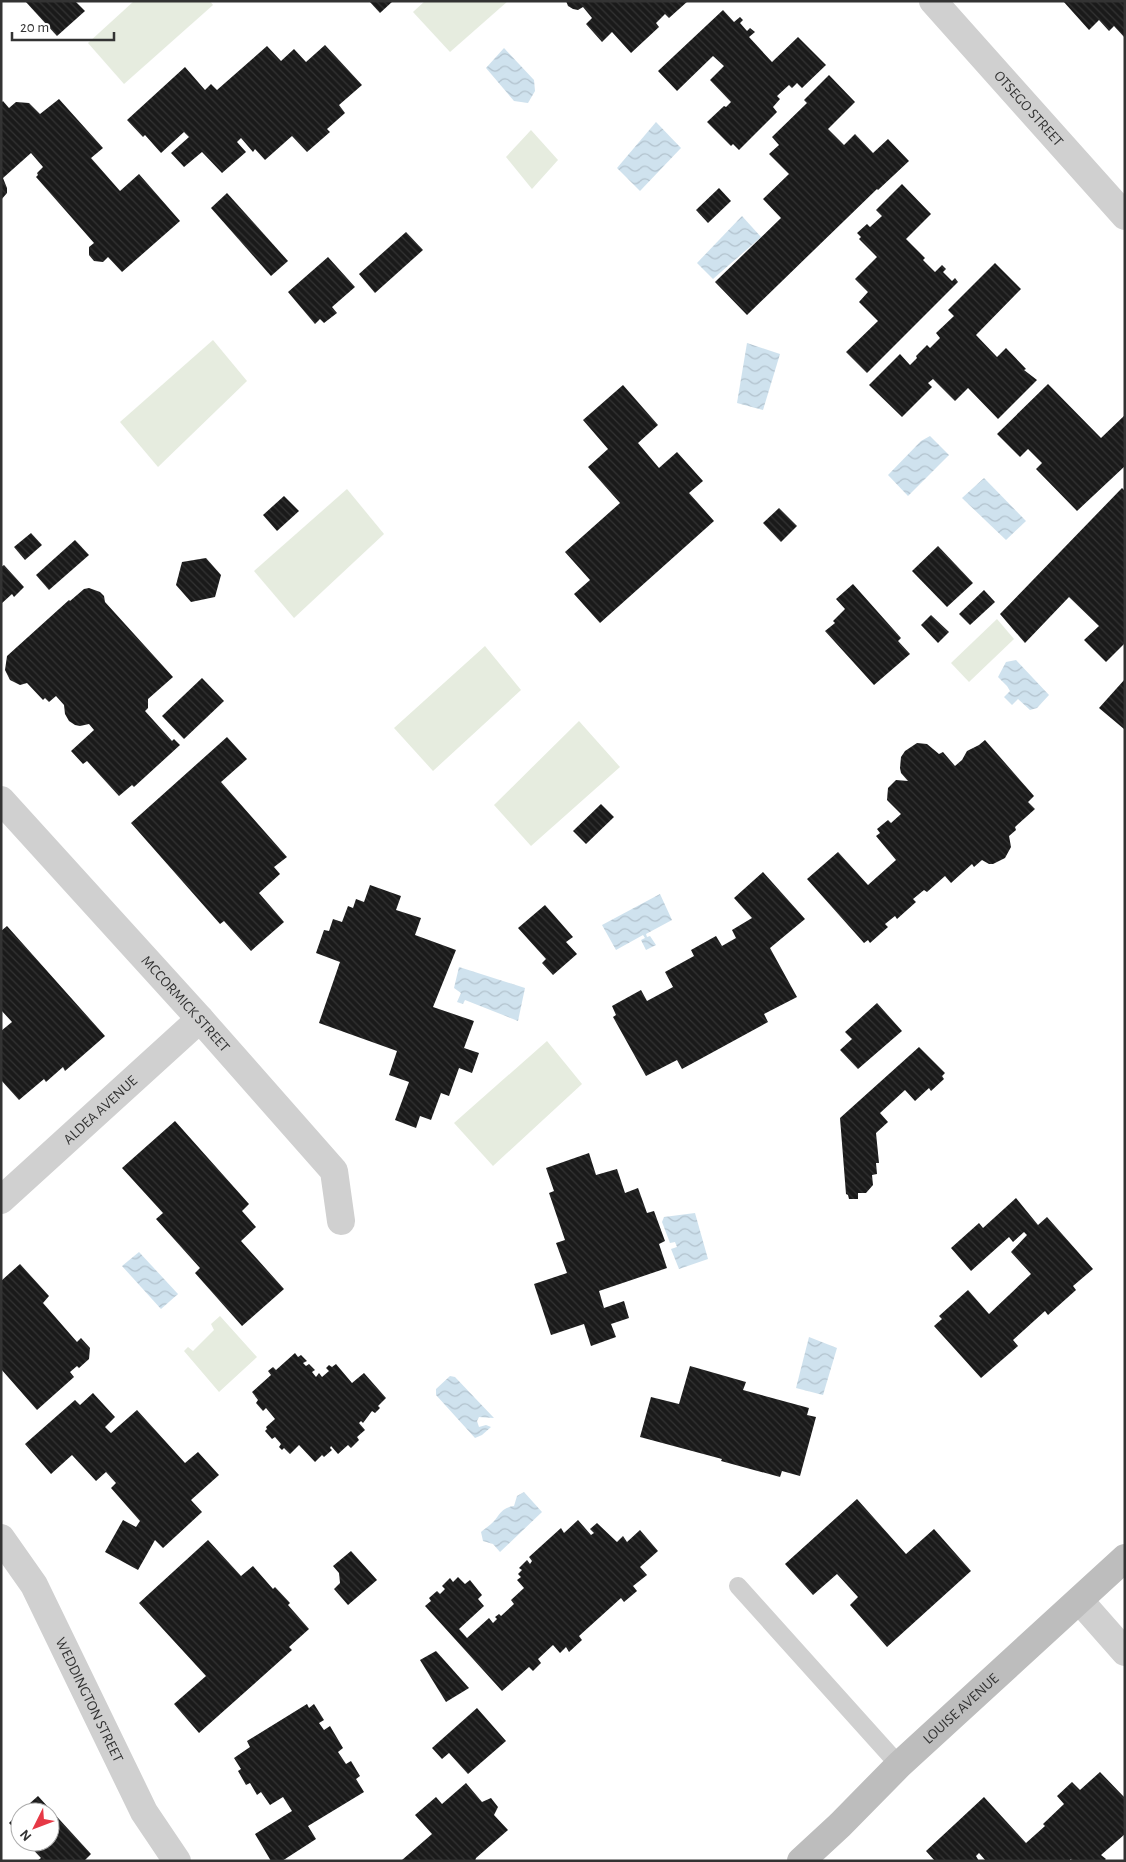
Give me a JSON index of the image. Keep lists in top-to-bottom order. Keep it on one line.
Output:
{"streets":{"street":["OTSEGO STREET","MCCORMICK STREET","ALDEA AVENUE","WEDDINGTON STREET","LOUISE AVENUE"]},"crossings":[["MCCORMICK STREET","ALDEA AVENUE"]],"scale_bar":"20 m","north":"bottom left"}
